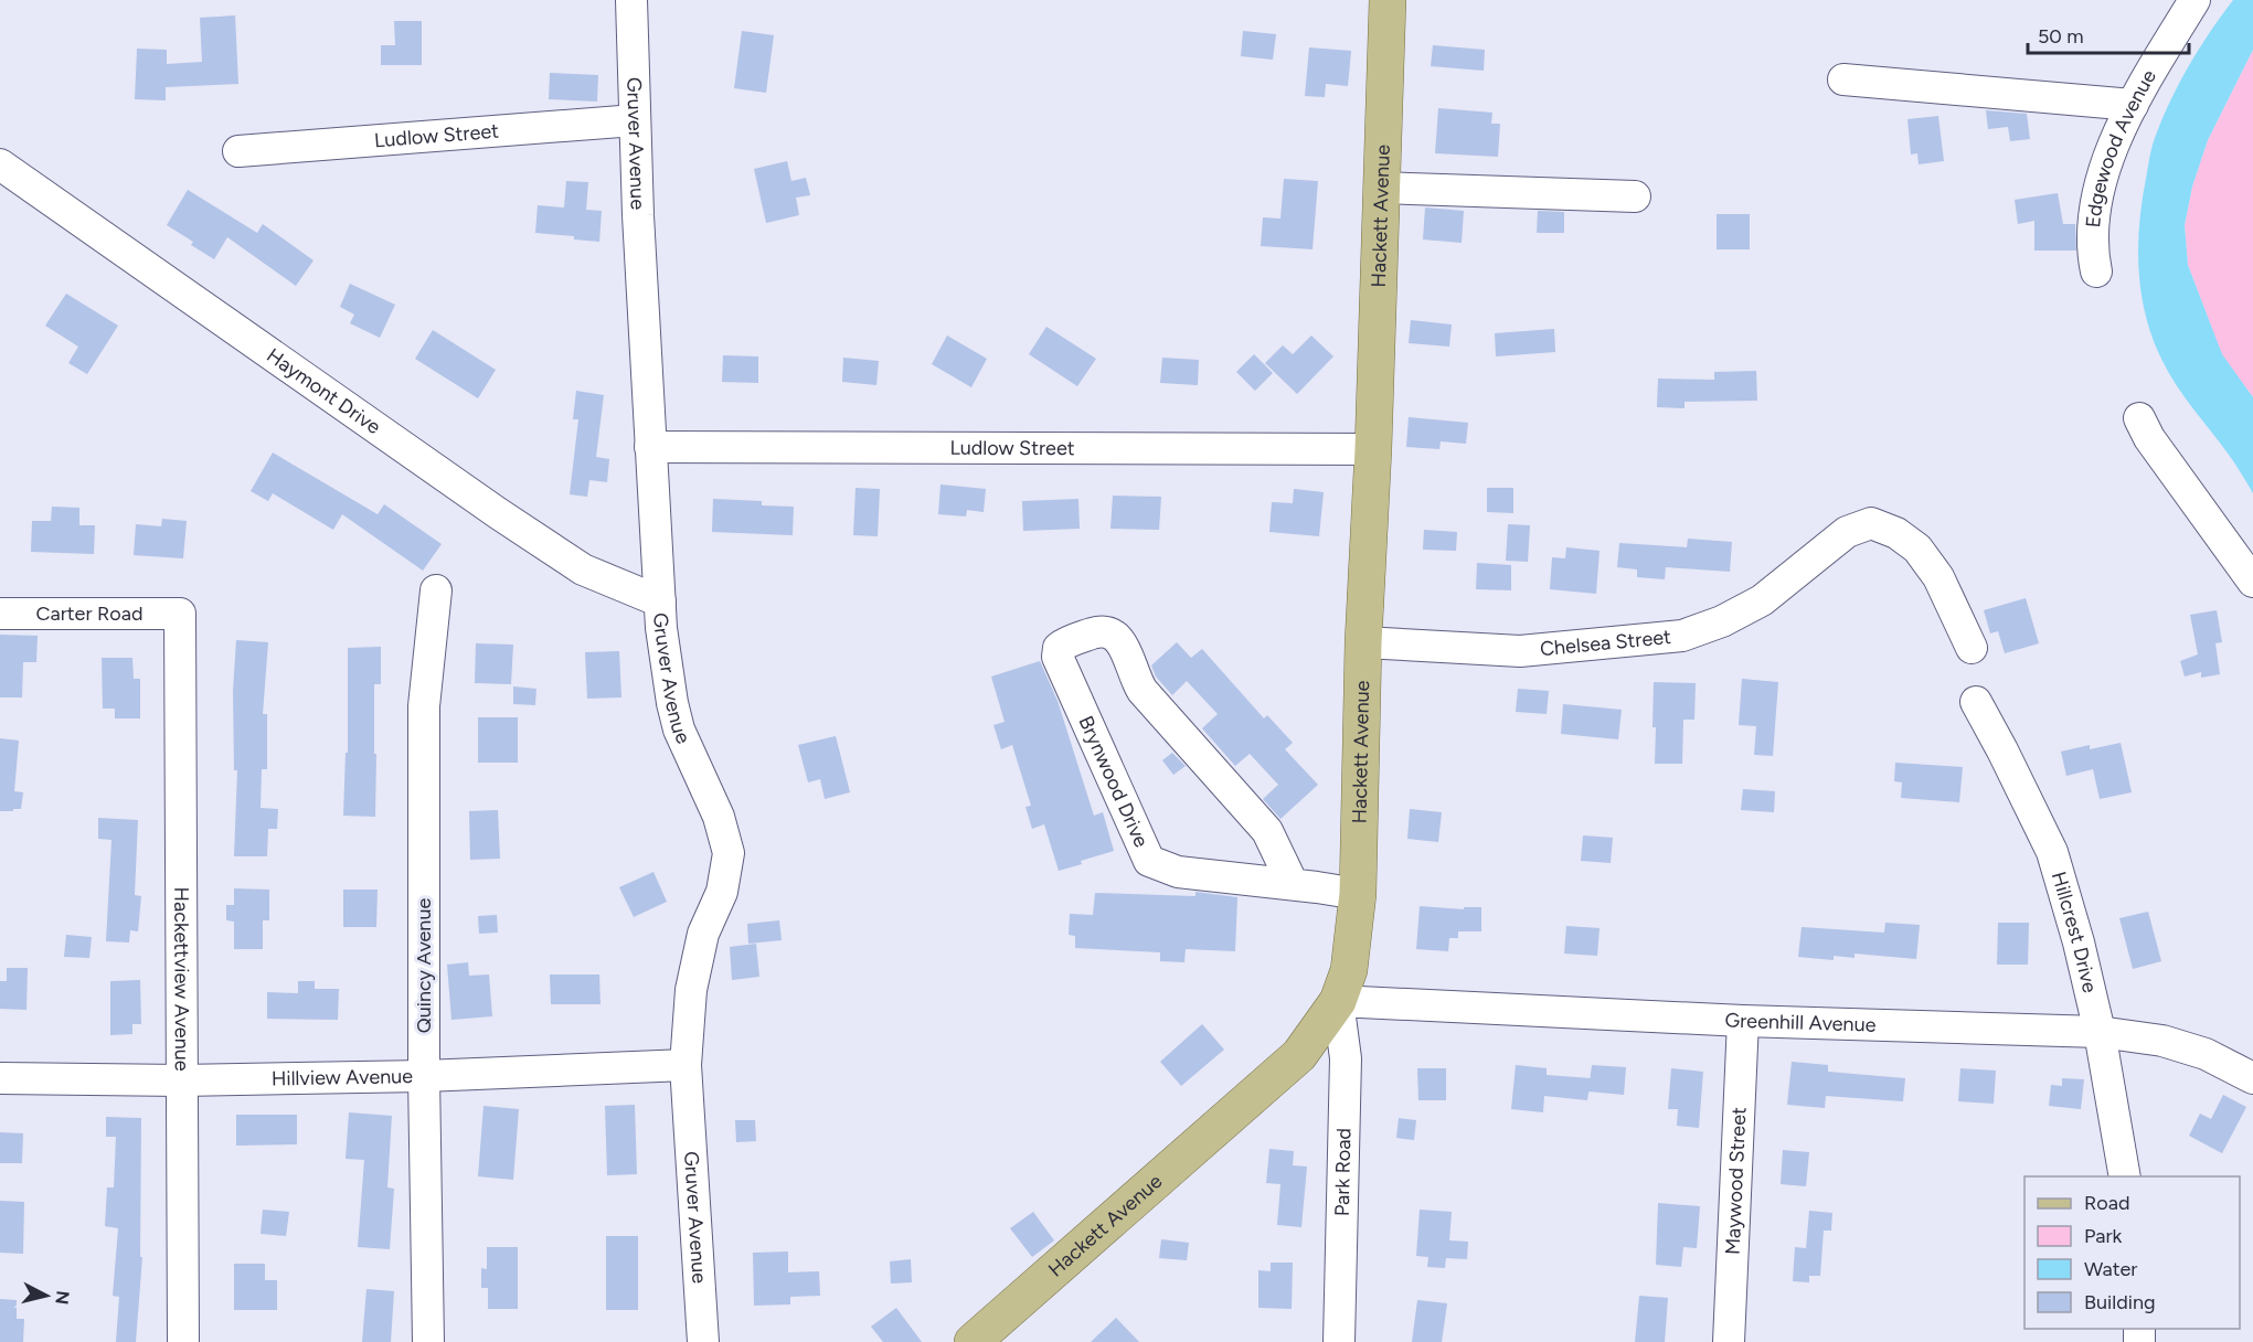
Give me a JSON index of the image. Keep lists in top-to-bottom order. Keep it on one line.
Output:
{"streets":{"main road":["Hackett Avenue"],"street":["Ludlow Street","Gruver Avenue","Edgewood Avenue","Haymont Drive","Carter Road","Chelsea Street","Brynwood Drive","Hillcrest Drive","Quincy Avenue","Hackettview Avenue","Greenhill Avenue","Hillview Avenue","Park Road","Maywood Street"]},"crossings":[["Ludlow Street","Gruver Avenue"],["Ludlow Street","Hackett Avenue"],["Gruver Avenue","Haymont Drive"],["Gruver Avenue","Hillview Avenue"],["Hackett Avenue","Chelsea Street"],["Hackett Avenue","Brynwood Drive"],["Hackett Avenue","Greenhill Avenue"],["Hackett Avenue","Park Road"],["Carter Road","Hackettview Avenue"],["Hillcrest Drive","Greenhill Avenue"],["Quincy Avenue","Hillview Avenue"],["Hackettview Avenue","Hillview Avenue"],["Greenhill Avenue","Park Road"],["Greenhill Avenue","Maywood Street"]],"legend":["Road","Park","Water","Building"],"scale_bar":"50 m","north":"right"}
